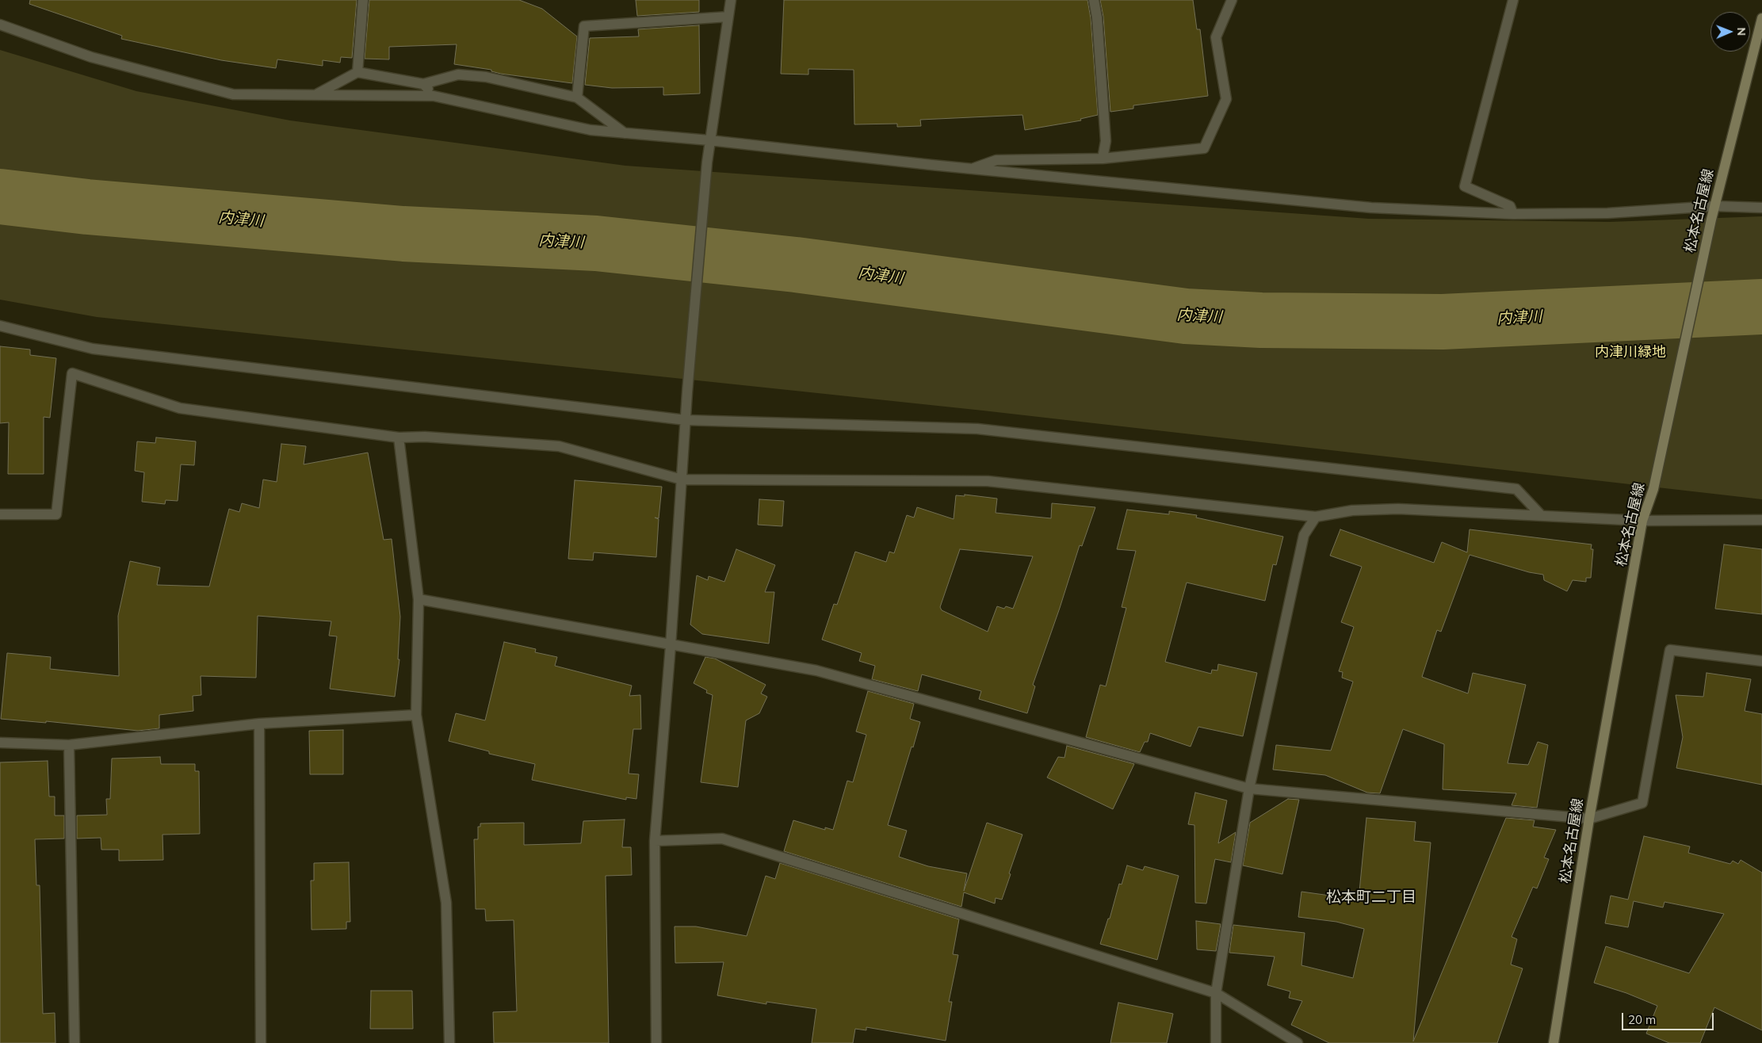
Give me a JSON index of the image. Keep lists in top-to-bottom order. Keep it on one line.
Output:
{"streets":{"main road":["松本名古屋線"]},"districts":["松本町二丁目"],"water":["内津川"],"parks":["内津川緑地"],"scale_bar":"20 m","north":"right"}
